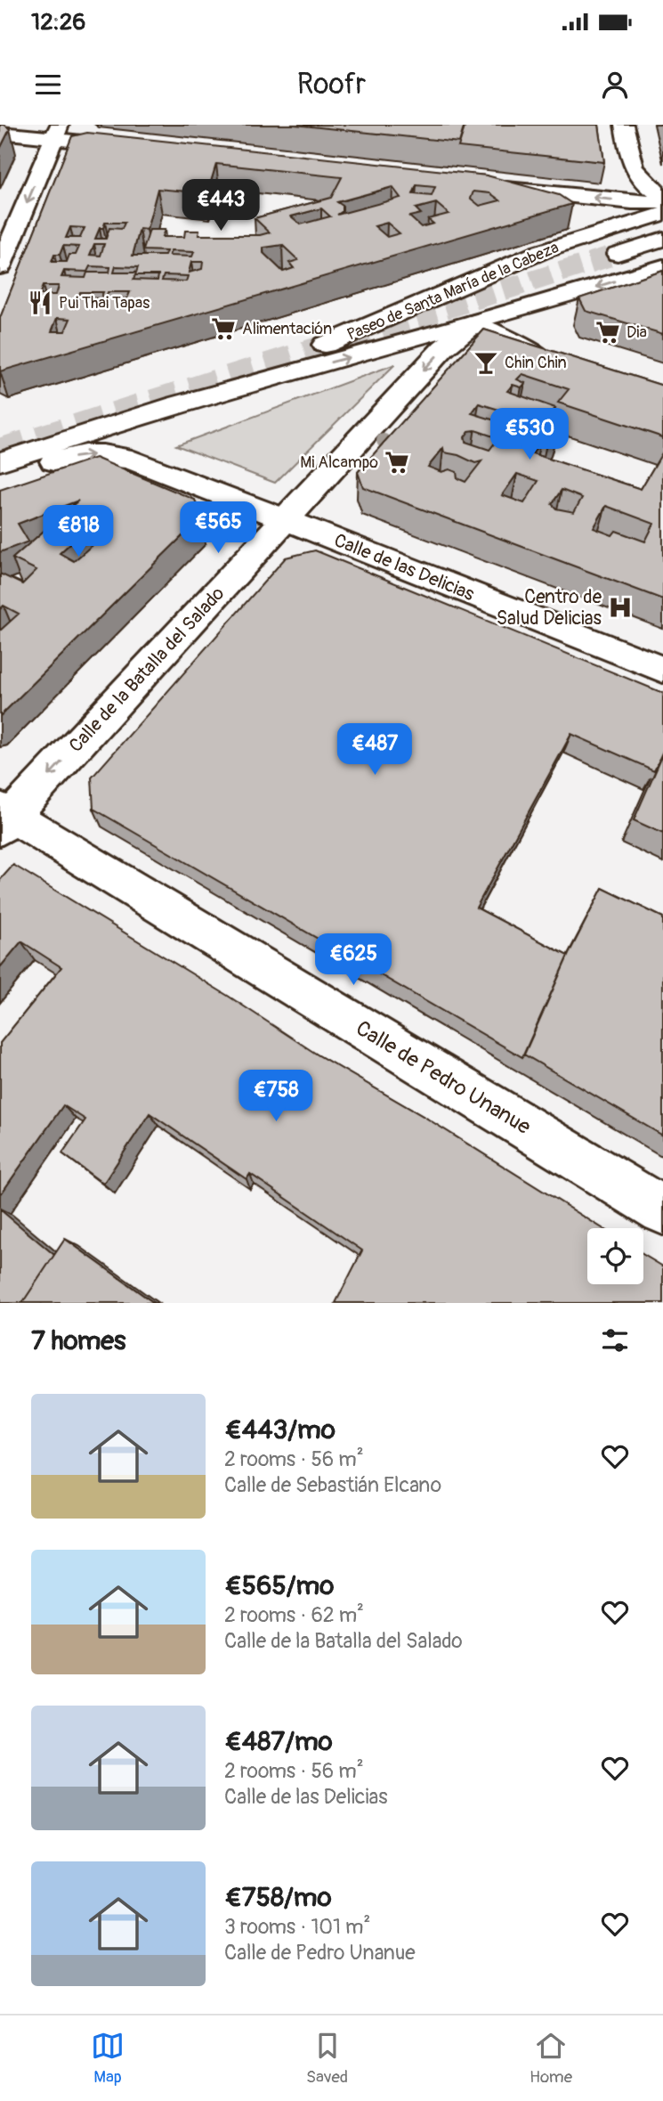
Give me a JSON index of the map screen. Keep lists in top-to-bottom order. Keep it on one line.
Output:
{"streets":{"street":["Paseo de Santa María de la Cabeza","Calle de las Delicias","Calle de la Batalla del Salado","Calle de Pedro Unanue"]},"crossings":[["Paseo de Santa María de la Cabeza","Calle de las Delicias"],["Paseo de Santa María de la Cabeza","Calle de la Batalla del Salado"],["Calle de las Delicias","Calle de la Batalla del Salado"],["Calle de la Batalla del Salado","Calle de Pedro Unanue"]],"one_way":["Calle de las Delicias","Calle de la Batalla del Salado"],"places":{"restaurant":["Pui Thai Tapas"],"supermarket":["Alimentación","Dia","Mi Alcampo"],"bar":["Chin Chin"],"hospital":["Centro de Salud Delicias"]},"page":{"status":"12:26","header":"Roofr","price":["€443","€530","€565","€818","€487","€625","€758"],"heading":"7 homes","list":[{"name":"€443/mo","note":"2 rooms · 56 m² · Calle de Sebastián Elcano"},{"name":"€565/mo","note":"2 rooms · 62 m² · Calle de la Batalla del Salado"},{"name":"€487/mo","note":"2 rooms · 56 m² · Calle de las Delicias"},{"name":"€758/mo","note":"3 rooms · 101 m² · Calle de Pedro Unanue"}],"tabs":["Map","Saved","Home"]}}
